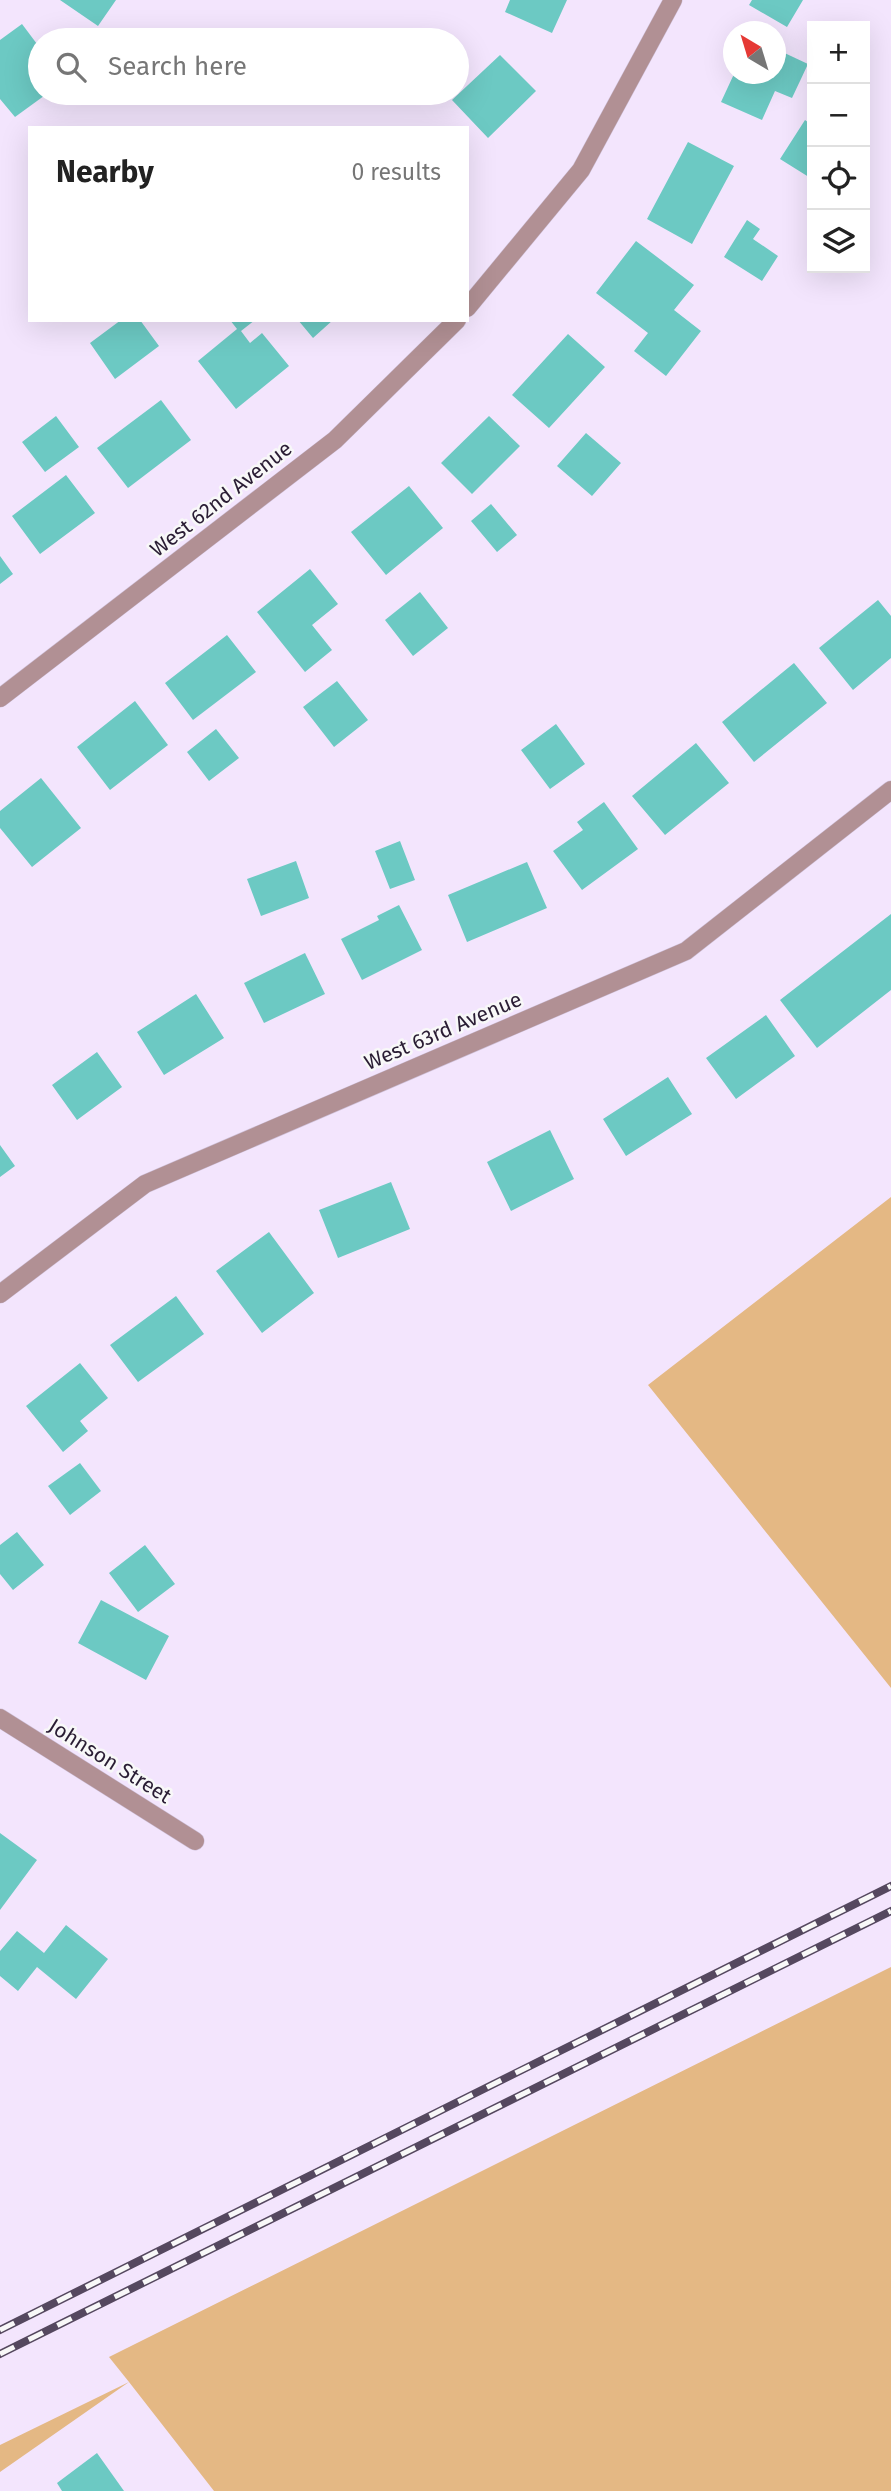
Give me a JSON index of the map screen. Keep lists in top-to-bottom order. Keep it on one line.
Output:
{"streets":{"street":["West 62nd Avenue","West 63rd Avenue","Johnson Street"]},"north":"top left","page":{"map_buttons":["+","−"],"search":"Search here","heading":["Nearby","0 results"]}}
